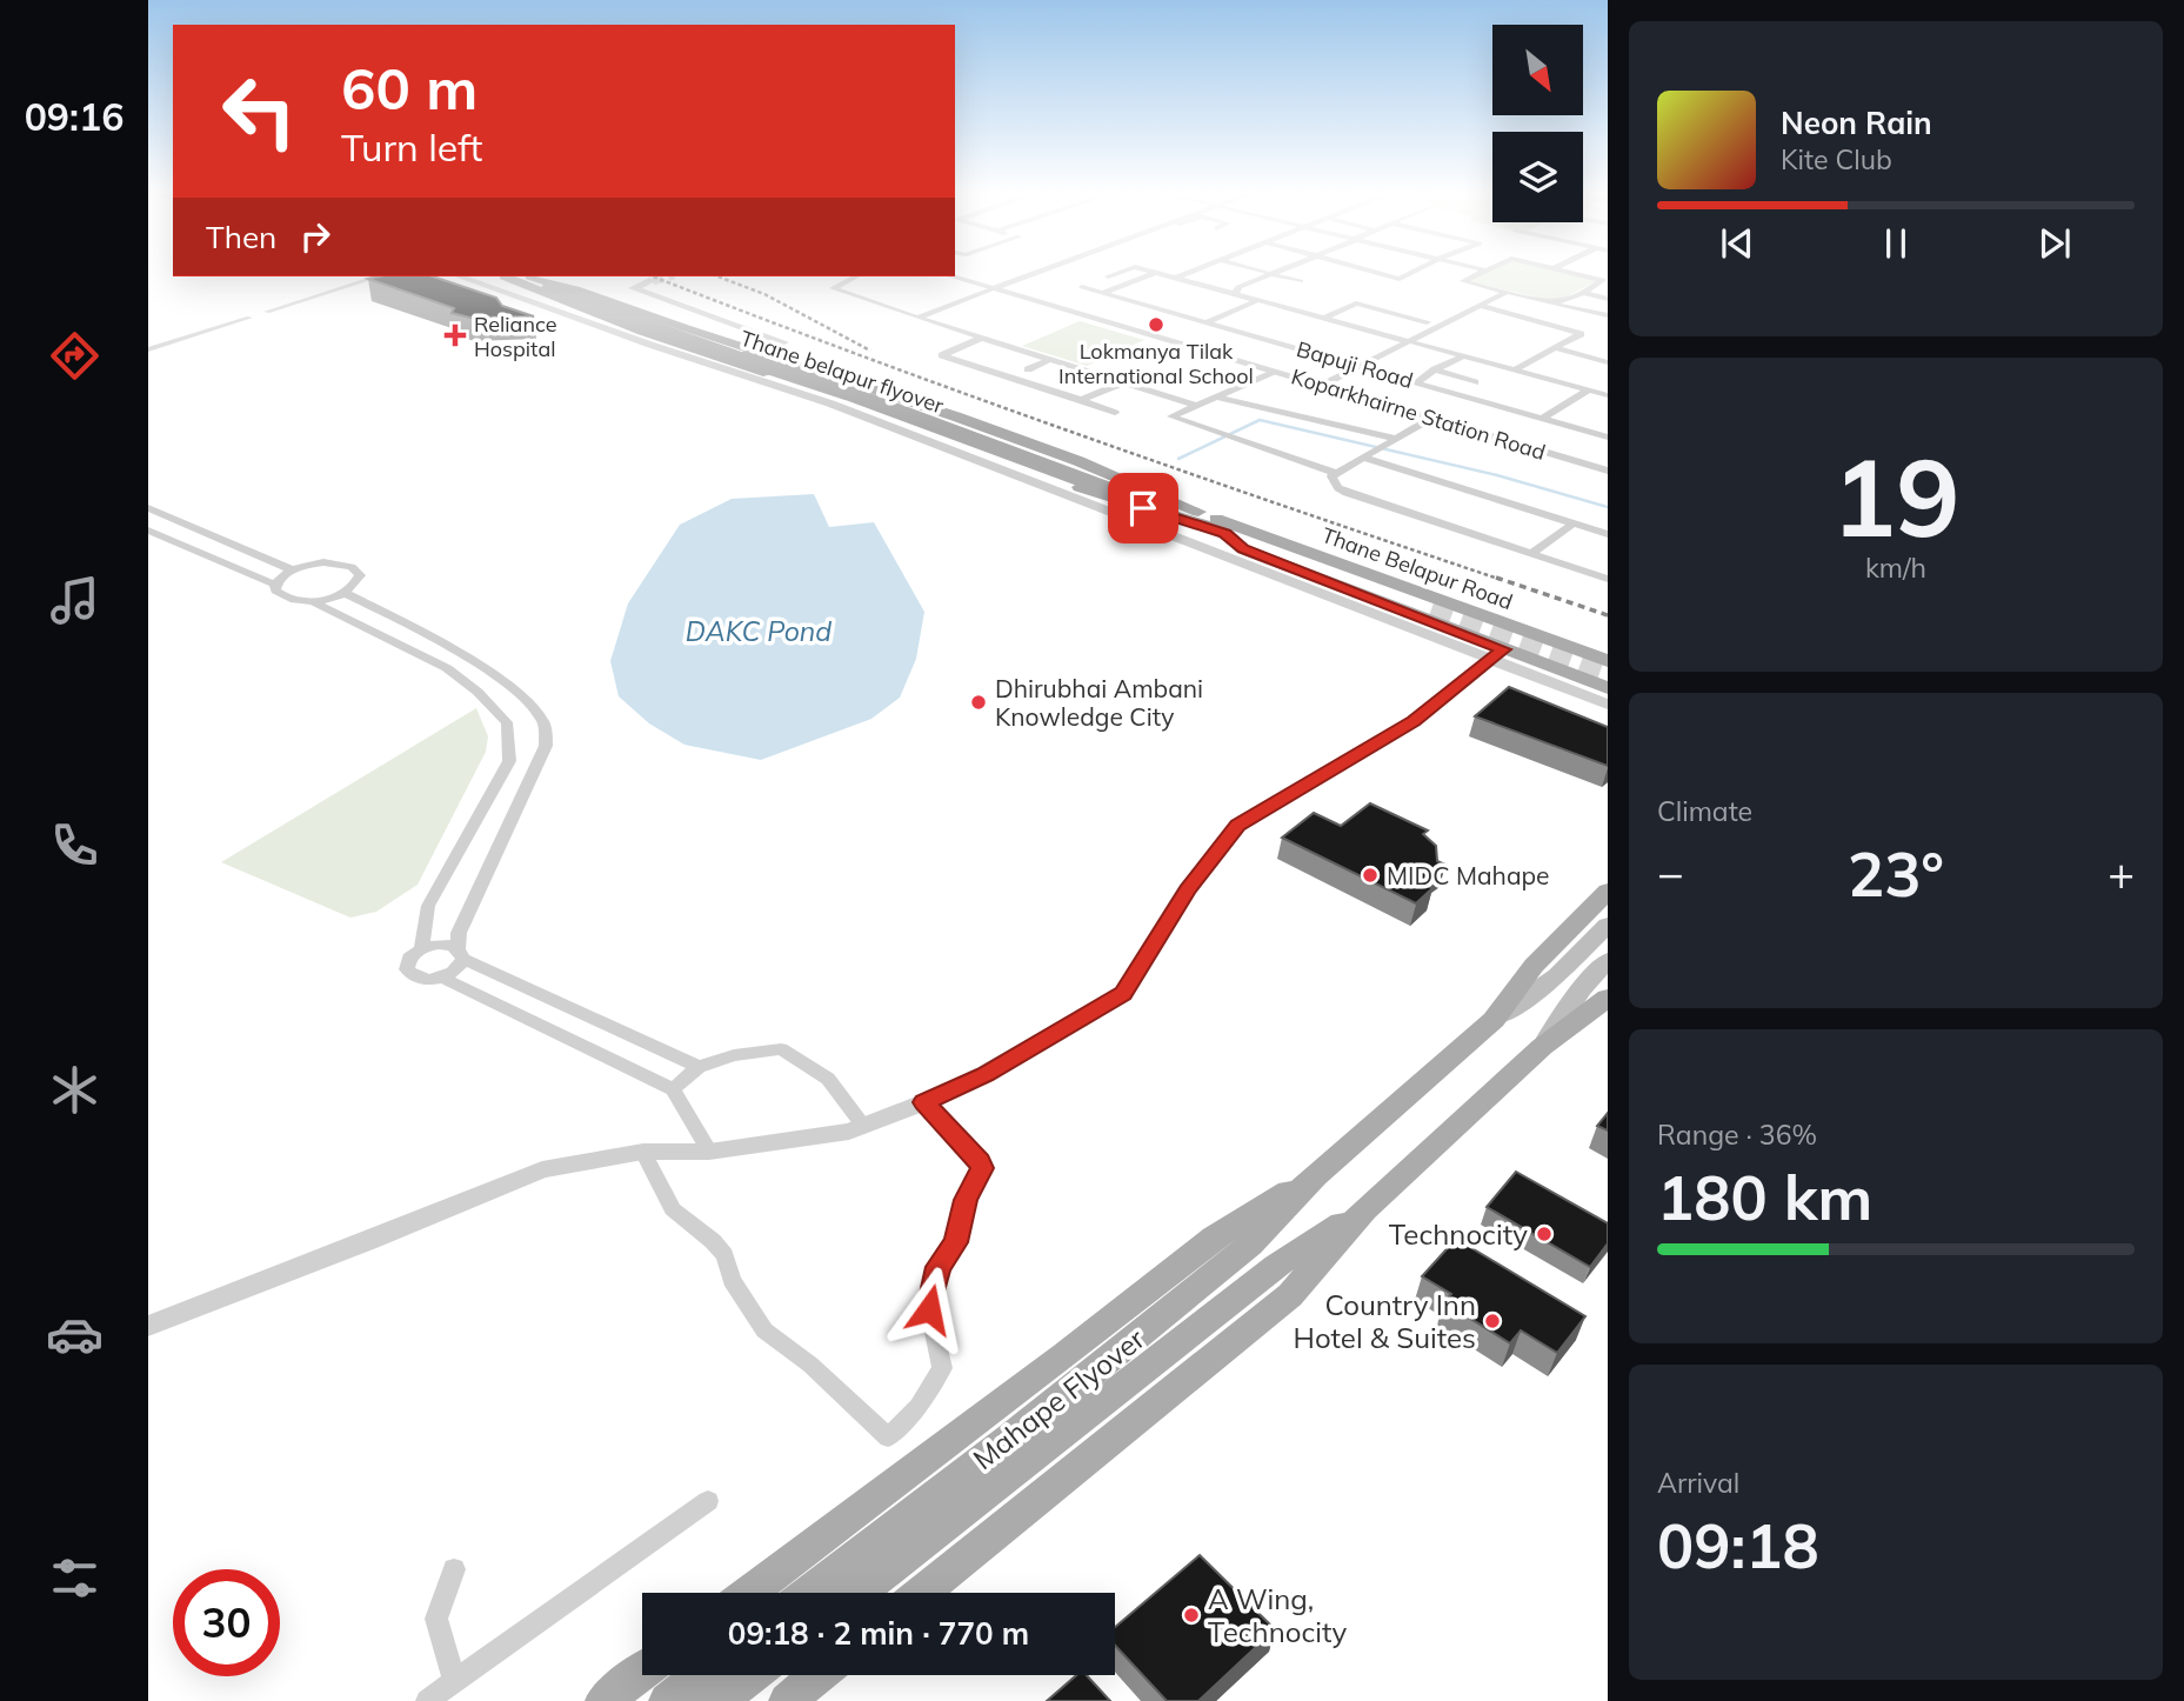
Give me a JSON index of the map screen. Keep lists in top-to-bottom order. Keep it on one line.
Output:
{"streets":{"main road":["Thane belapur flyover","Thane Belapur Road","Mahape Flyover"],"street":["Bapuji Road","Koparkhairne Station Road"]},"crossings":[["Thane belapur flyover","Thane Belapur Road"]],"water":["DAKC Pond"],"places":{"other":["Lokmanya Tilak International School","Dhirubhai Ambani Knowledge City","MIDC Mahape","Technocity","Country Inn Hotel & Suites","A Wing, Technocity"],"health":["Reliance Hospital"]},"north":"bottom right","page":{"tabs":"09:16","turn":["60 m","Turn left"],"song":["Neon Rain","Kite Club"],"then":"Then","tile":[["19","km/h"],"Climate",["Range · 36%","180 km"],["Arrival","09:18"]],"heat":["−","23°","+"],"limit":"30","trip":"09:18 · 2 min · 770 m"}}
